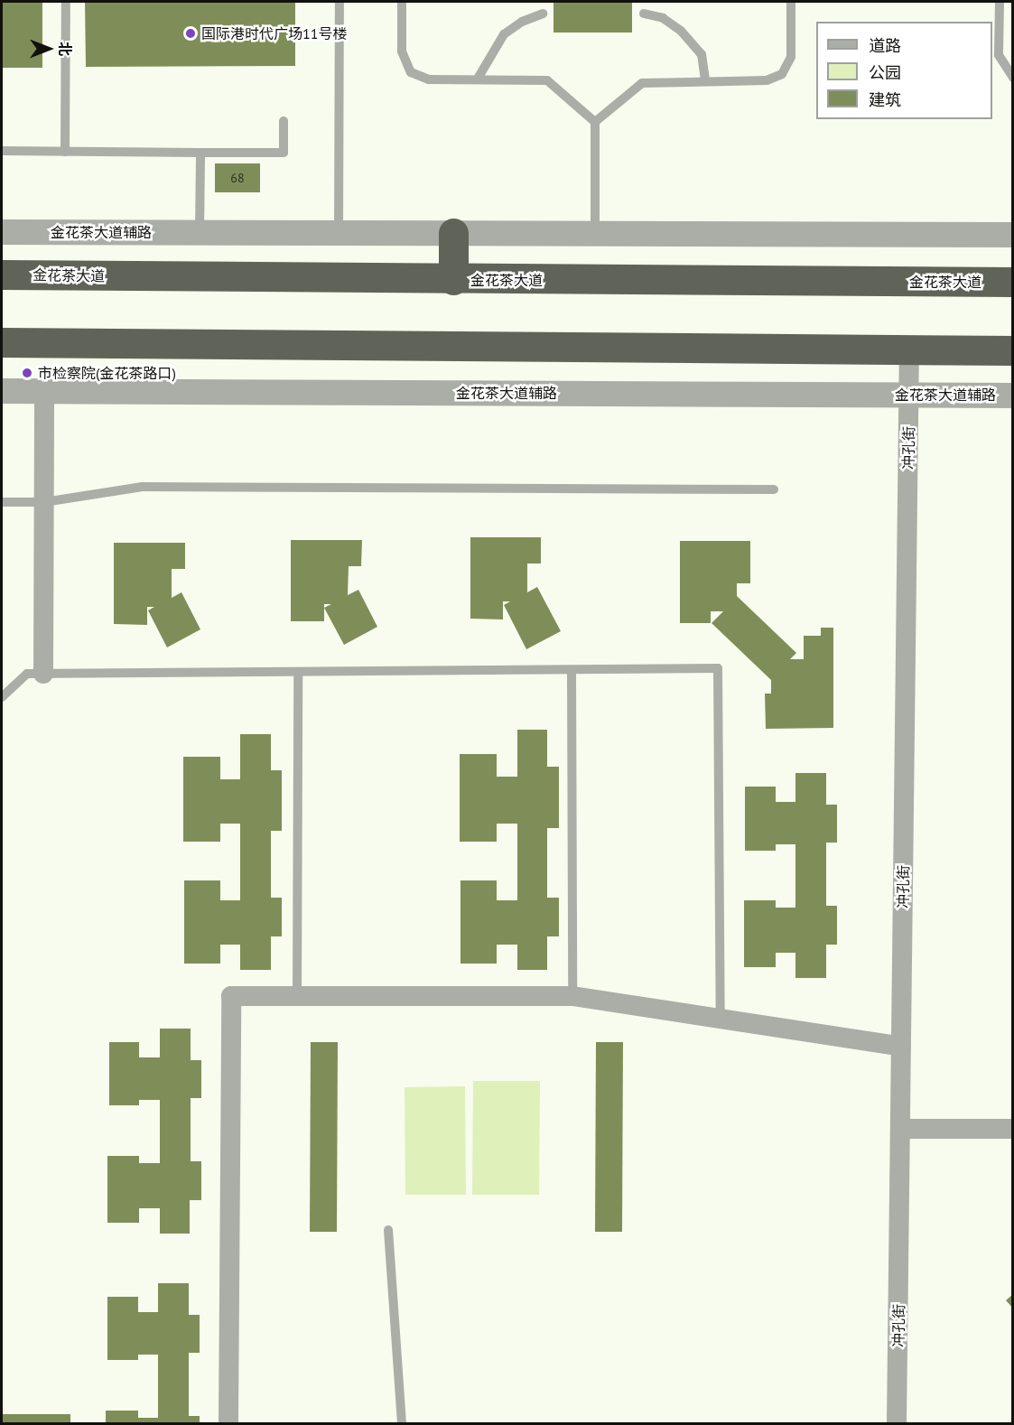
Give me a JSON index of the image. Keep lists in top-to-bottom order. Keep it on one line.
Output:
{"streets":{"highway":["金花茶大道"],"street":["金花茶大道辅路","冲孔街"]},"crossings":[["金花茶大道辅路","冲孔街"]],"places":["国际港时代广场11号楼","市检察院(金花茶路口)"],"house_numbers":["68"],"legend":["道路","公园","建筑"],"north":"right"}
